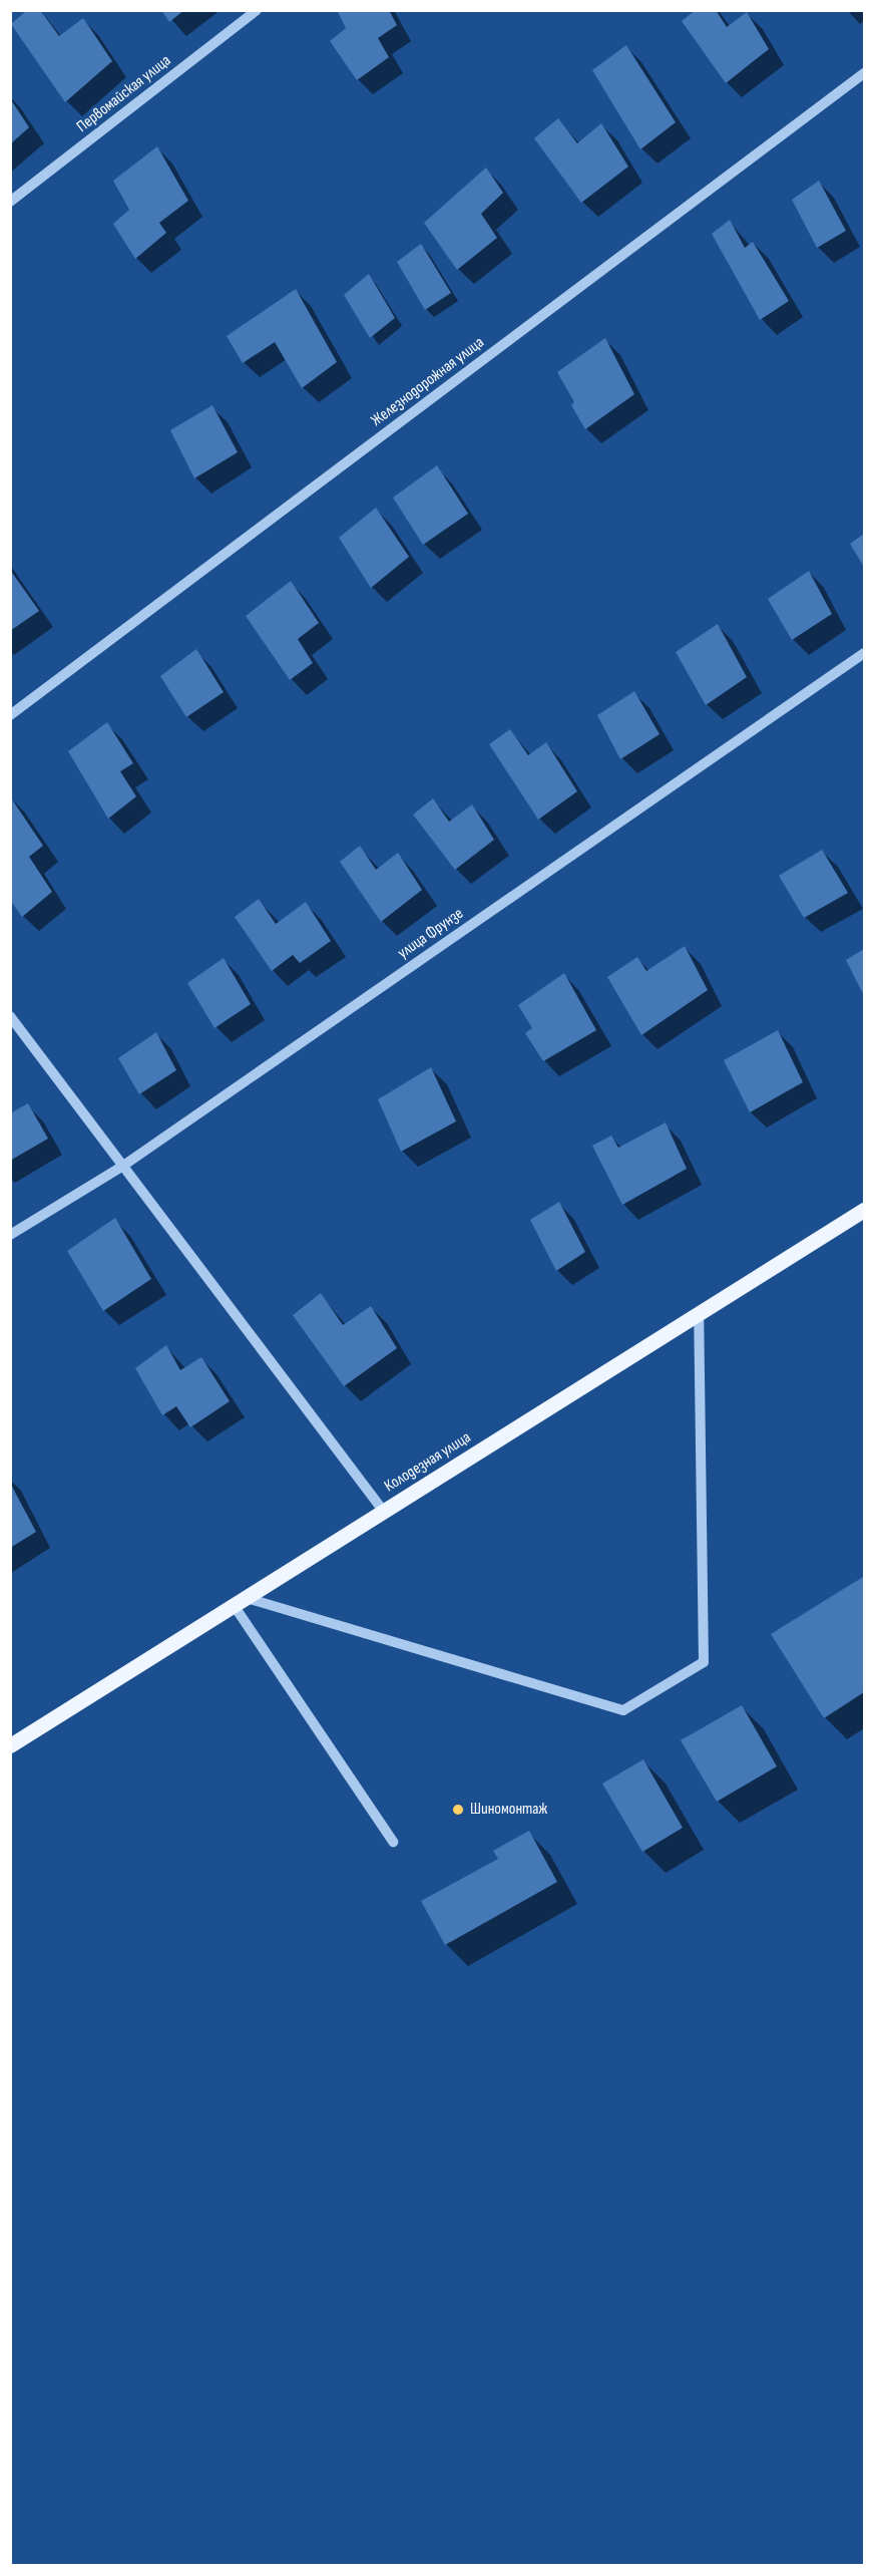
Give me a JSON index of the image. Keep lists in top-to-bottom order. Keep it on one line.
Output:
{"streets":{"main road":["Колодезная улица"],"street":["Первомайская улица","Железнодорожная улица","улица Фрунзе"]},"places":["Шиномонтаж"]}
